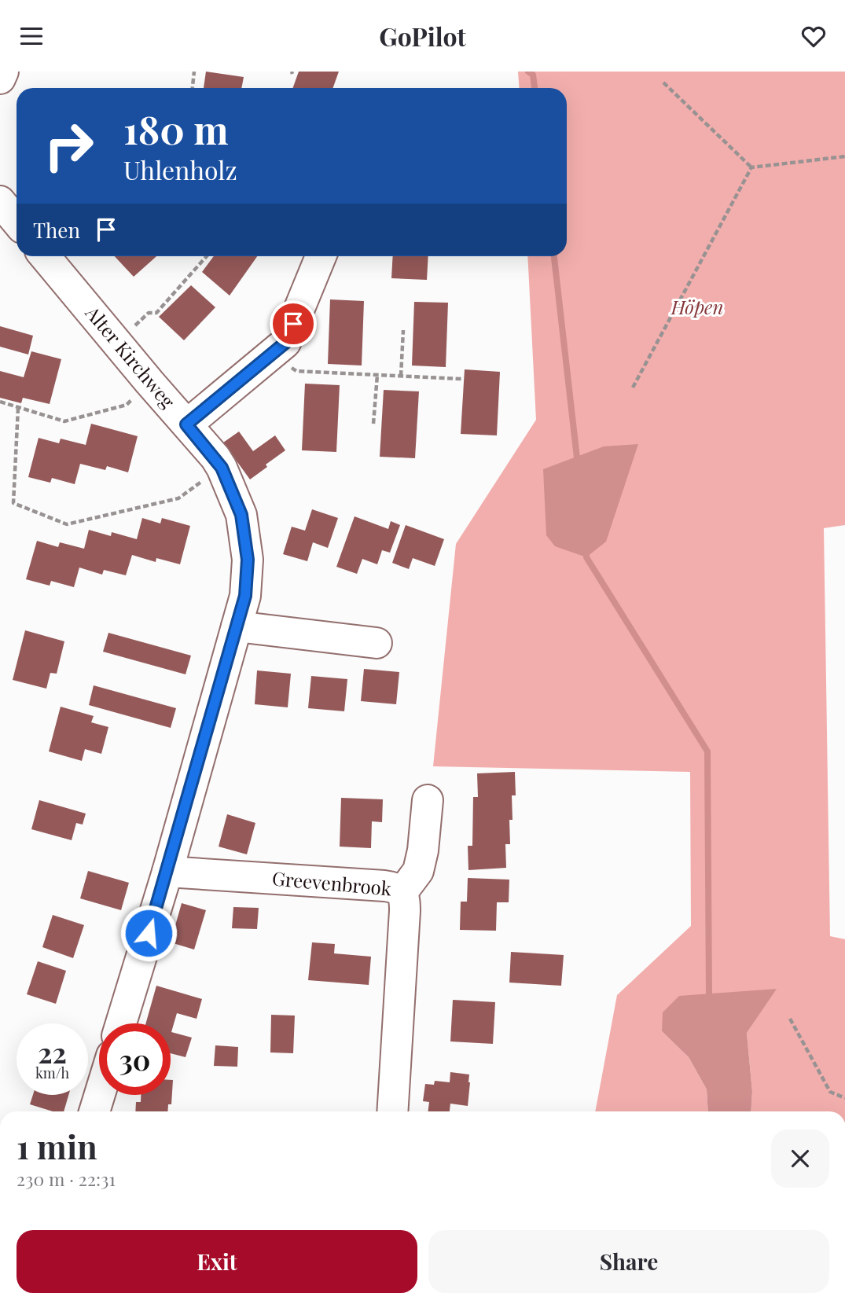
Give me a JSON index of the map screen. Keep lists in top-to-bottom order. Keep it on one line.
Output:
{"streets":{"street":["Alter Kirchweg","Greevenbrook"]},"crossings":[["Alter Kirchweg","Greevenbrook"]],"parks":["Höpen"],"page":{"header":"GoPilot","turn":["180 m","Uhlenholz"],"then":"Then","speed":"22 km/h","limit":"30","heading":["1 min","230 m · 22:31"],"buttons":["Exit","Share"]}}
